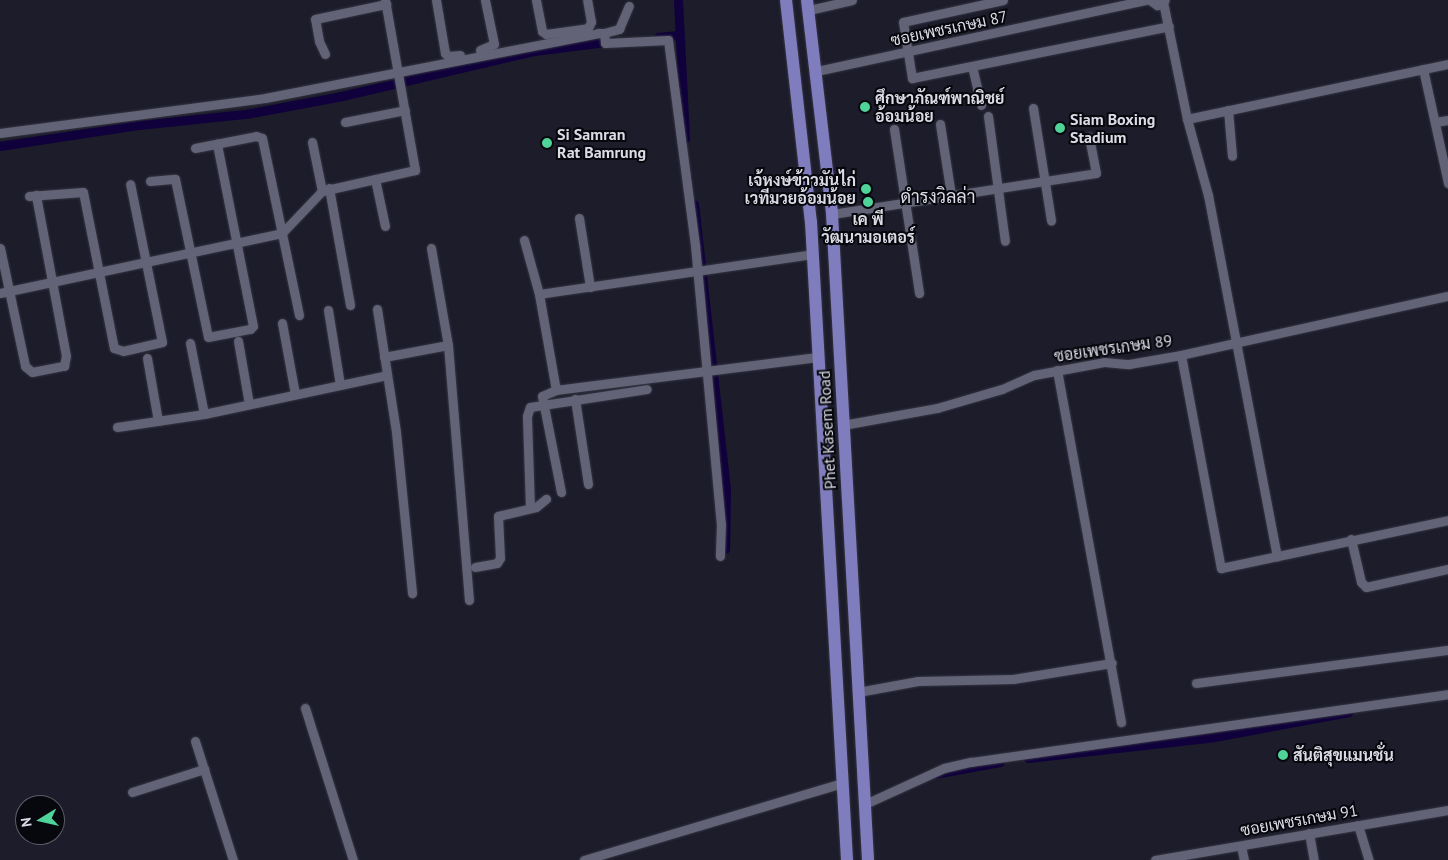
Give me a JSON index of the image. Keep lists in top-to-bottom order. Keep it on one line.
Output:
{"streets":{"main road":["Phet Kasem Road"],"street":["ซอยเพชรเกษม 87","ซอยเพชรเกษม 89","ซอยเพชรเกษม 91"]},"crossings":[["ซอยเพชรเกษม 87","Phet Kasem Road"],["ซอยเพชรเกษม 89","Phet Kasem Road"]],"districts":["ดำรงวิลล่า"],"places":["ศึกษาภัณฑ์พาณิชย์ อ้อมน้อย","Siam Boxing Stadium","Si Samran Rat Bamrung","เจ้หงษ์ข้าวมันไก่ เวทีมวยอ้อมน้อย","เค พี วัฒนามอเตอร์","สันติสุขแมนชั่น"],"north":"left"}
